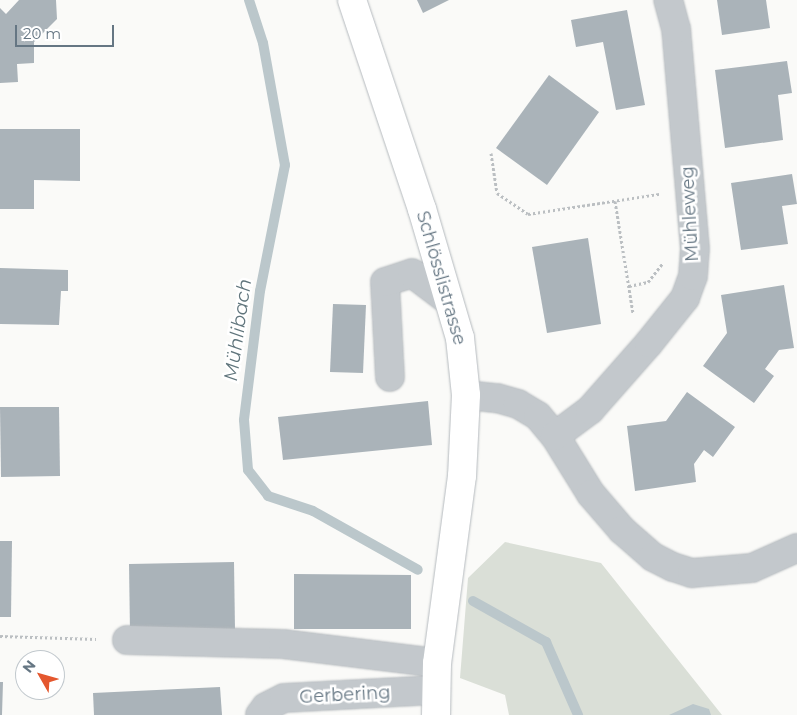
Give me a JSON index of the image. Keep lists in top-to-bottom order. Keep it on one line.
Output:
{"streets":{"main road":["Schlösslistrasse"],"street":["Mühleweg","Gerbering"]},"crossings":[["Schlösslistrasse","Gerbering"]],"water":["Mühlibach"],"scale_bar":"20 m","north":"top left"}
